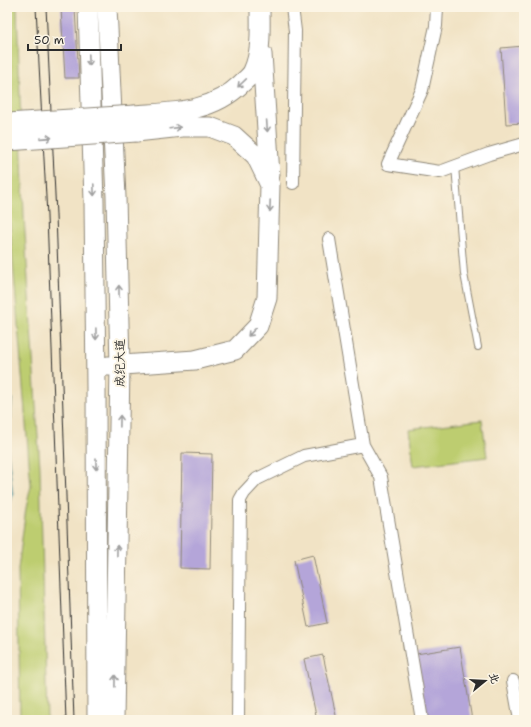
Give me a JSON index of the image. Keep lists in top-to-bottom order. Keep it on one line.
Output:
{"streets":{"main road":["成纪大道"]},"scale_bar":"50 m","north":"right"}
